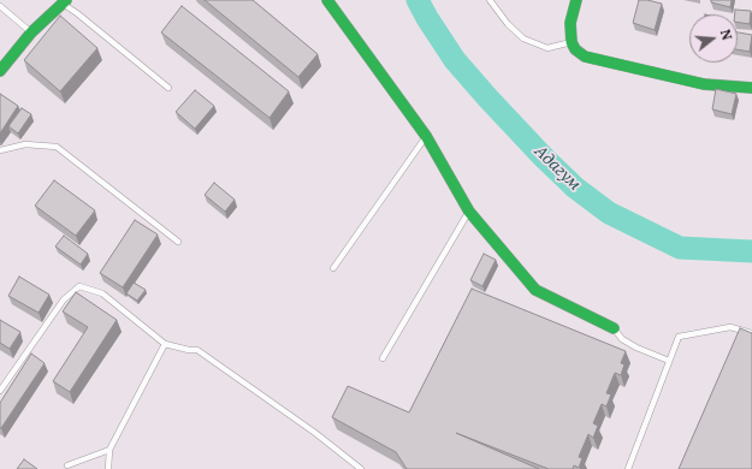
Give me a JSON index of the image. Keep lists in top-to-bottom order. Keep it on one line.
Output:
{"water":["Адагум"],"north":"right"}
